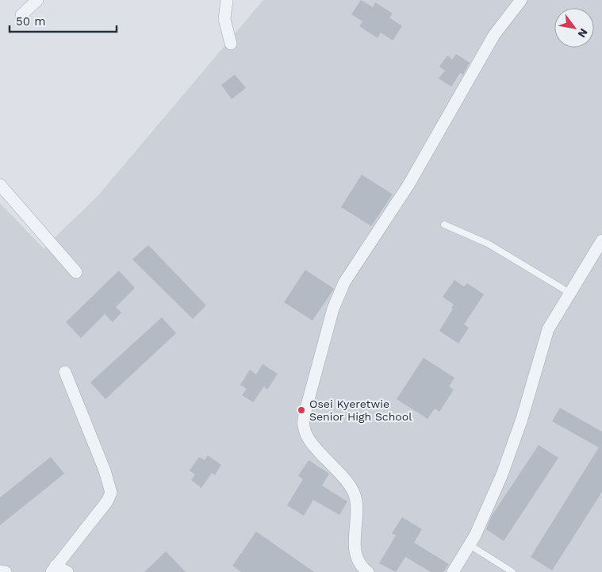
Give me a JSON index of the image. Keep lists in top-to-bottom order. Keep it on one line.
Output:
{"places":["Osei Kyeretwie Senior High School"],"scale_bar":"50 m","north":"bottom right"}
